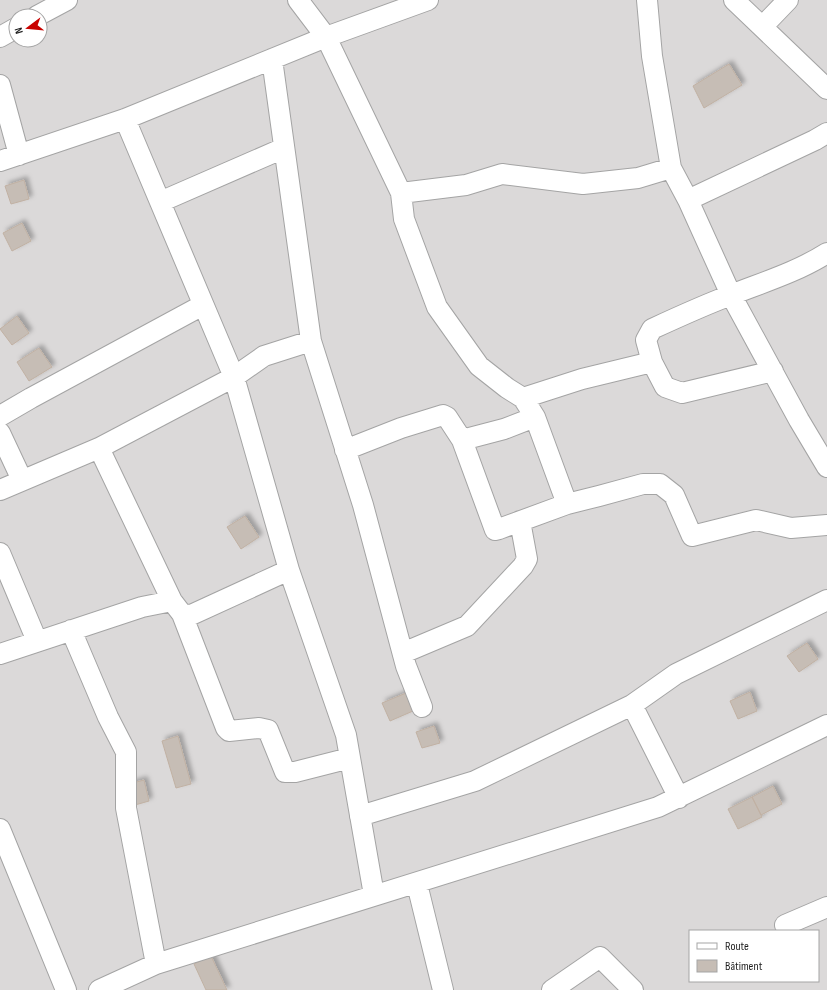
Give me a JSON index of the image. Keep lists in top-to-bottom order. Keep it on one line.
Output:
{"legend":["Route","Bâtiment"],"north":"left"}
